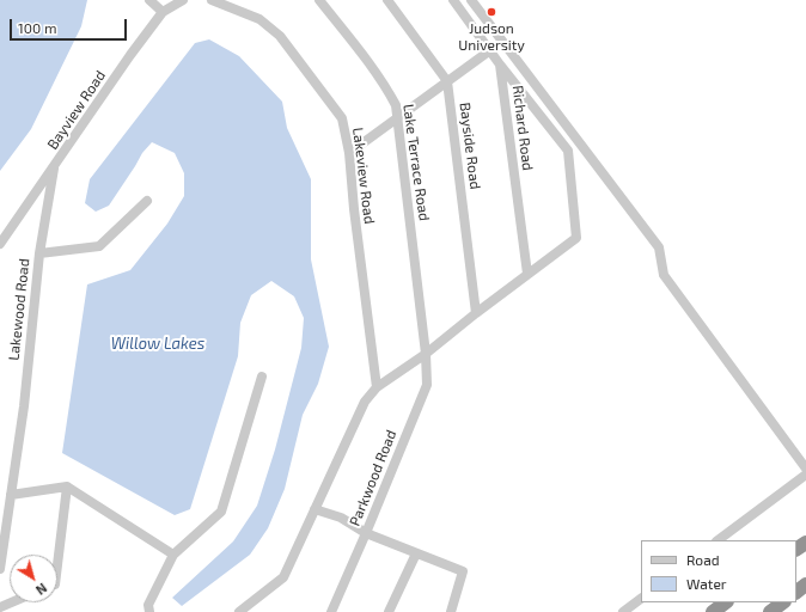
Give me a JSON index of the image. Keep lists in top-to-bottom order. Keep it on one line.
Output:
{"streets":{"street":["Bayview Road","Richard Road","Bayside Road","Lake Terrace Road","Lakeview Road","Lakewood Road","Parkwood Road"]},"crossings":[["Bayview Road","Lakewood Road"],["Lake Terrace Road","Parkwood Road"]],"water":["Willow Lakes"],"places":["Judson University"],"legend":["Road","Water"],"scale_bar":"100 m","north":"bottom right"}
